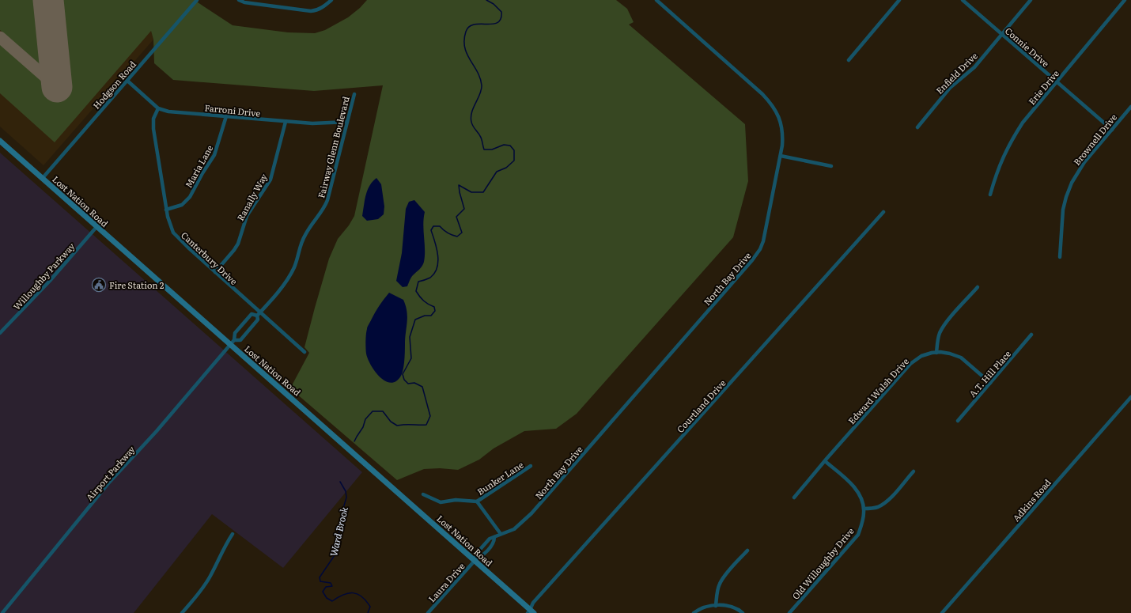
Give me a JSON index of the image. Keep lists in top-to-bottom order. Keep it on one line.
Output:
{"streets":{"street":["Connie Drive","Enfield Drive","Hodgson Road","Erie Drive","Farroni Drive","Brownell Drive","Fairway Glenn Boulevard","Maria Lane","Ranally Way","Lost Nation Road","Canterbury Drive","Willoughby Parkway","North Bay Drive","A.T. Hill Place","Edward Walsh Drive","Courtland Drive","Airport Parkway","Bunker Lane","Adkins Road","Old Willoughby Drive","Laura Drive"]},"crossings":[["Connie Drive","Enfield Drive"],["Connie Drive","Erie Drive"],["Connie Drive","Brownell Drive"],["Hodgson Road","Farroni Drive"],["Hodgson Road","Lost Nation Road"],["Farroni Drive","Fairway Glenn Boulevard"],["Farroni Drive","Maria Lane"],["Farroni Drive","Ranally Way"],["Farroni Drive","Canterbury Drive"],["Fairway Glenn Boulevard","Lost Nation Road"],["Fairway Glenn Boulevard","Canterbury Drive"],["Fairway Glenn Boulevard","Airport Parkway"],["Maria Lane","Canterbury Drive"],["Ranally Way","Canterbury Drive"],["Lost Nation Road","Willoughby Parkway"],["Lost Nation Road","North Bay Drive"],["Lost Nation Road","Courtland Drive"],["Lost Nation Road","Airport Parkway"],["Lost Nation Road","Laura Drive"],["North Bay Drive","Bunker Lane"],["North Bay Drive","Laura Drive"],["A.T. Hill Place","Edward Walsh Drive"],["Edward Walsh Drive","Old Willoughby Drive"]],"water":["Ward Brook"],"places":{"public building":["Fire Station 2"]}}
